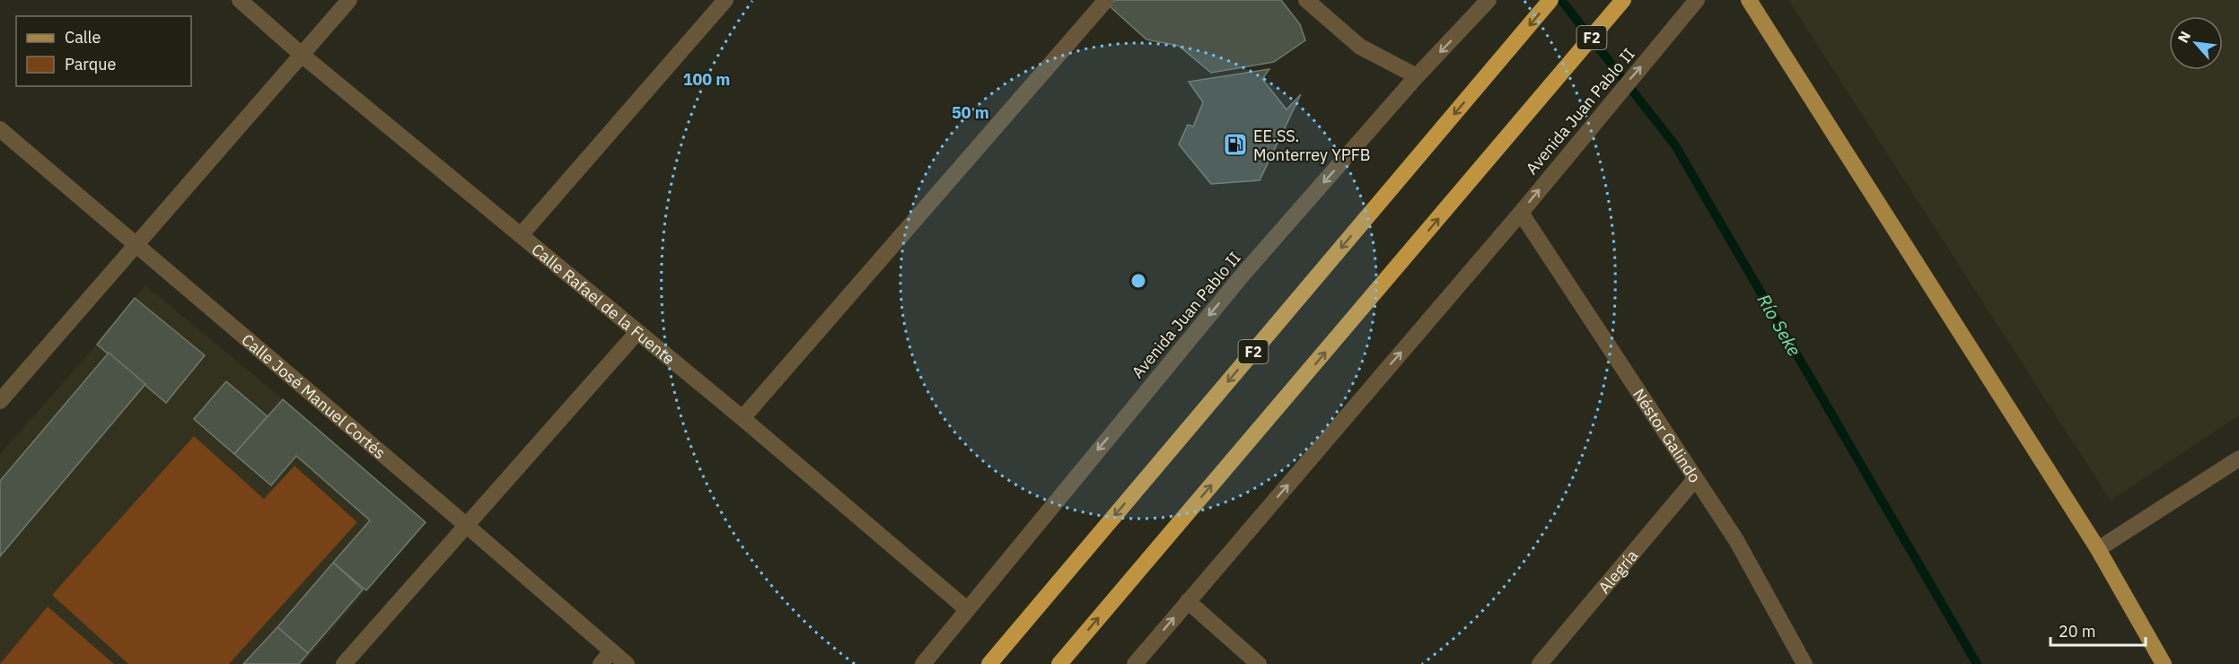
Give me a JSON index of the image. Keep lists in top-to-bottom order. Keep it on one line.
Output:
{"streets":{"highway":["F2"],"street":["Avenida Juan Pablo II","Calle Rafael de la Fuente","Calle José Manuel Cortés","Néstor Galindo","Alegría"]},"crossings":[["Avenida Juan Pablo II","Calle Rafael de la Fuente"],["Avenida Juan Pablo II","Néstor Galindo"],["Néstor Galindo","Alegría"]],"water":["Río Seke"],"places":{"fuel station":["EE.SS. Monterrey YPFB"]},"legend":["Calle","Parque"],"scale_bar":"20 m","north":"top left","rings":["100 m","50 m"]}
